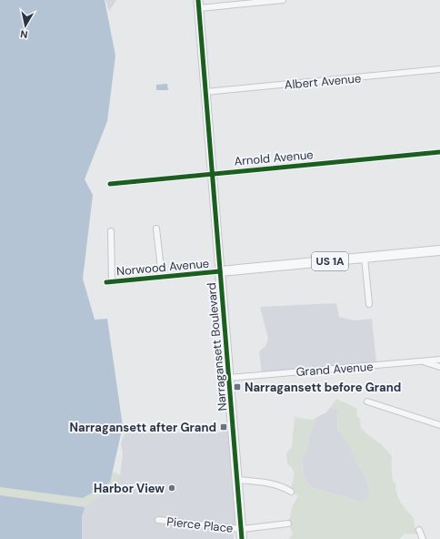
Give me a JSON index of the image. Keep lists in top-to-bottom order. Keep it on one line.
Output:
{"streets":{"main road":["US 1A","Norwood Avenue","Narragansett Boulevard"],"street":["Albert Avenue","Arnold Avenue","Grand Avenue","Pierce Place"]},"crossings":[["Albert Avenue","Narragansett Boulevard"],["Arnold Avenue","Narragansett Boulevard"],["Norwood Avenue","Narragansett Boulevard"],["Narragansett Boulevard","Grand Avenue"],["Narragansett Boulevard","Pierce Place"]],"places":{"transit":["Narragansett before Grand","Narragansett after Grand"],"other":["Harbor View"]},"north":"bottom"}
